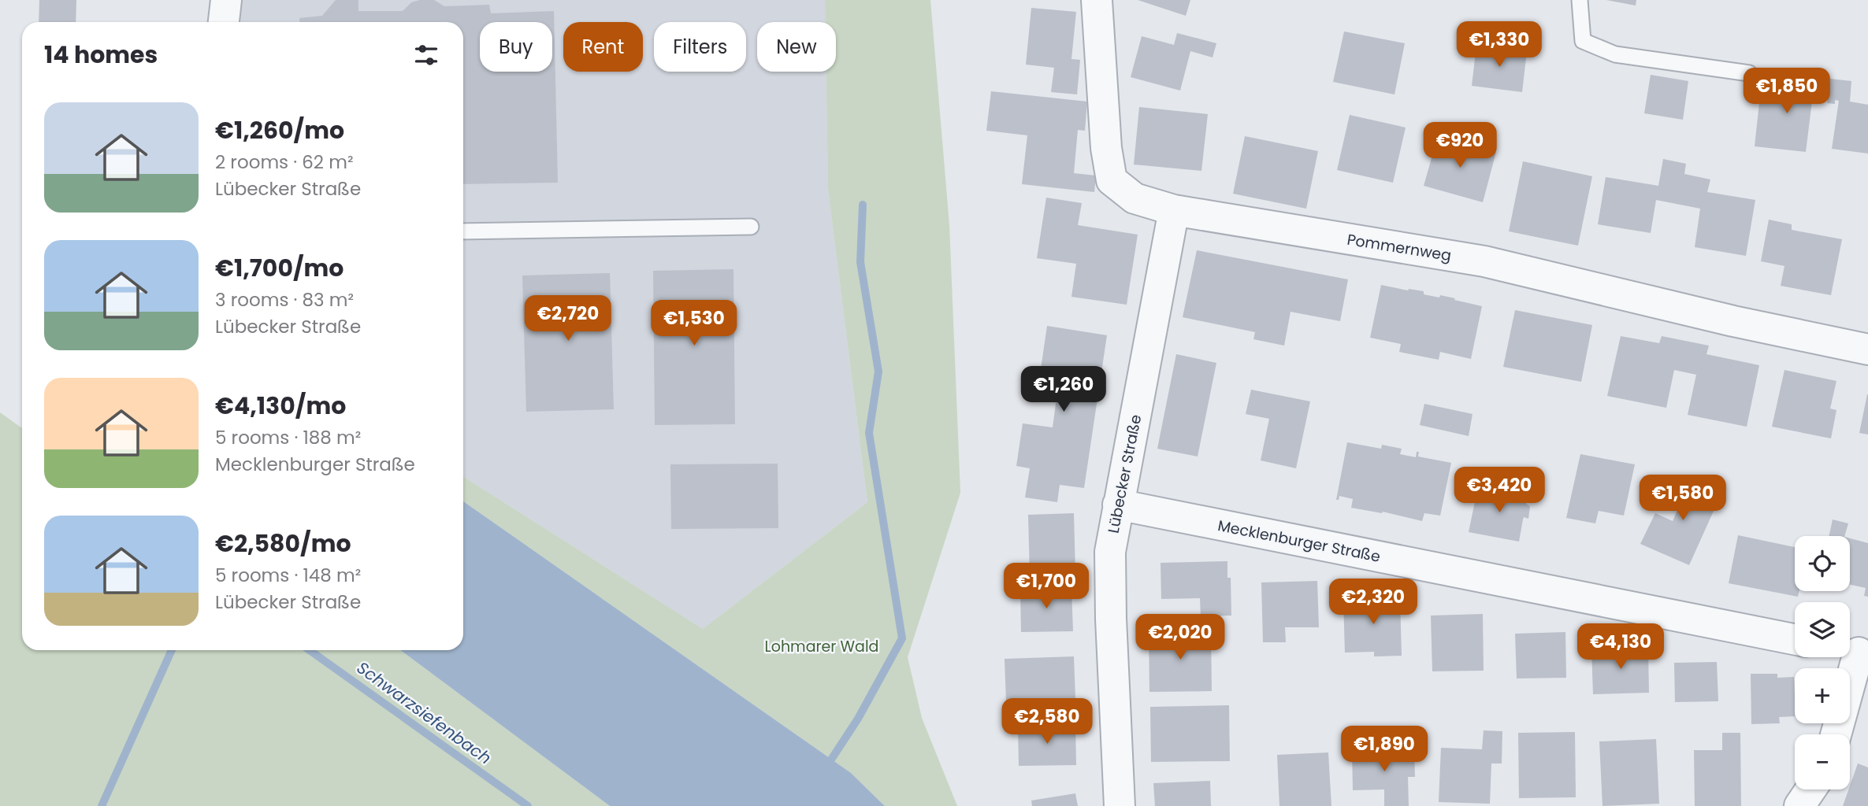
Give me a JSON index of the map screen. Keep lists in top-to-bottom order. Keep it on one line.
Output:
{"streets":{"street":["Pommernweg","Lübecker Straße","Mecklenburger Straße"]},"crossings":[["Pommernweg","Lübecker Straße"],["Lübecker Straße","Mecklenburger Straße"]],"water":["Schwarzsiefenbach"],"parks":["Lohmarer Wald"],"page":{"price":["€1,330","€1,850","€920","€2,720","€1,530","€1,260","€3,420","€1,580","€1,700","€2,320","€2,020","€4,130","€2,580","€1,890"],"chip":["Buy","Rent","Filters","New"],"heading":"14 homes","list":[{"name":"€1,260/mo","note":"2 rooms · 62 m² · Lübecker Straße"},{"name":"€1,700/mo","note":"3 rooms · 83 m² · Lübecker Straße"},{"name":"€4,130/mo","note":"5 rooms · 188 m² · Mecklenburger Straße"},{"name":"€2,580/mo","note":"5 rooms · 148 m² · Lübecker Straße"}],"map_buttons":["+","−"]}}
